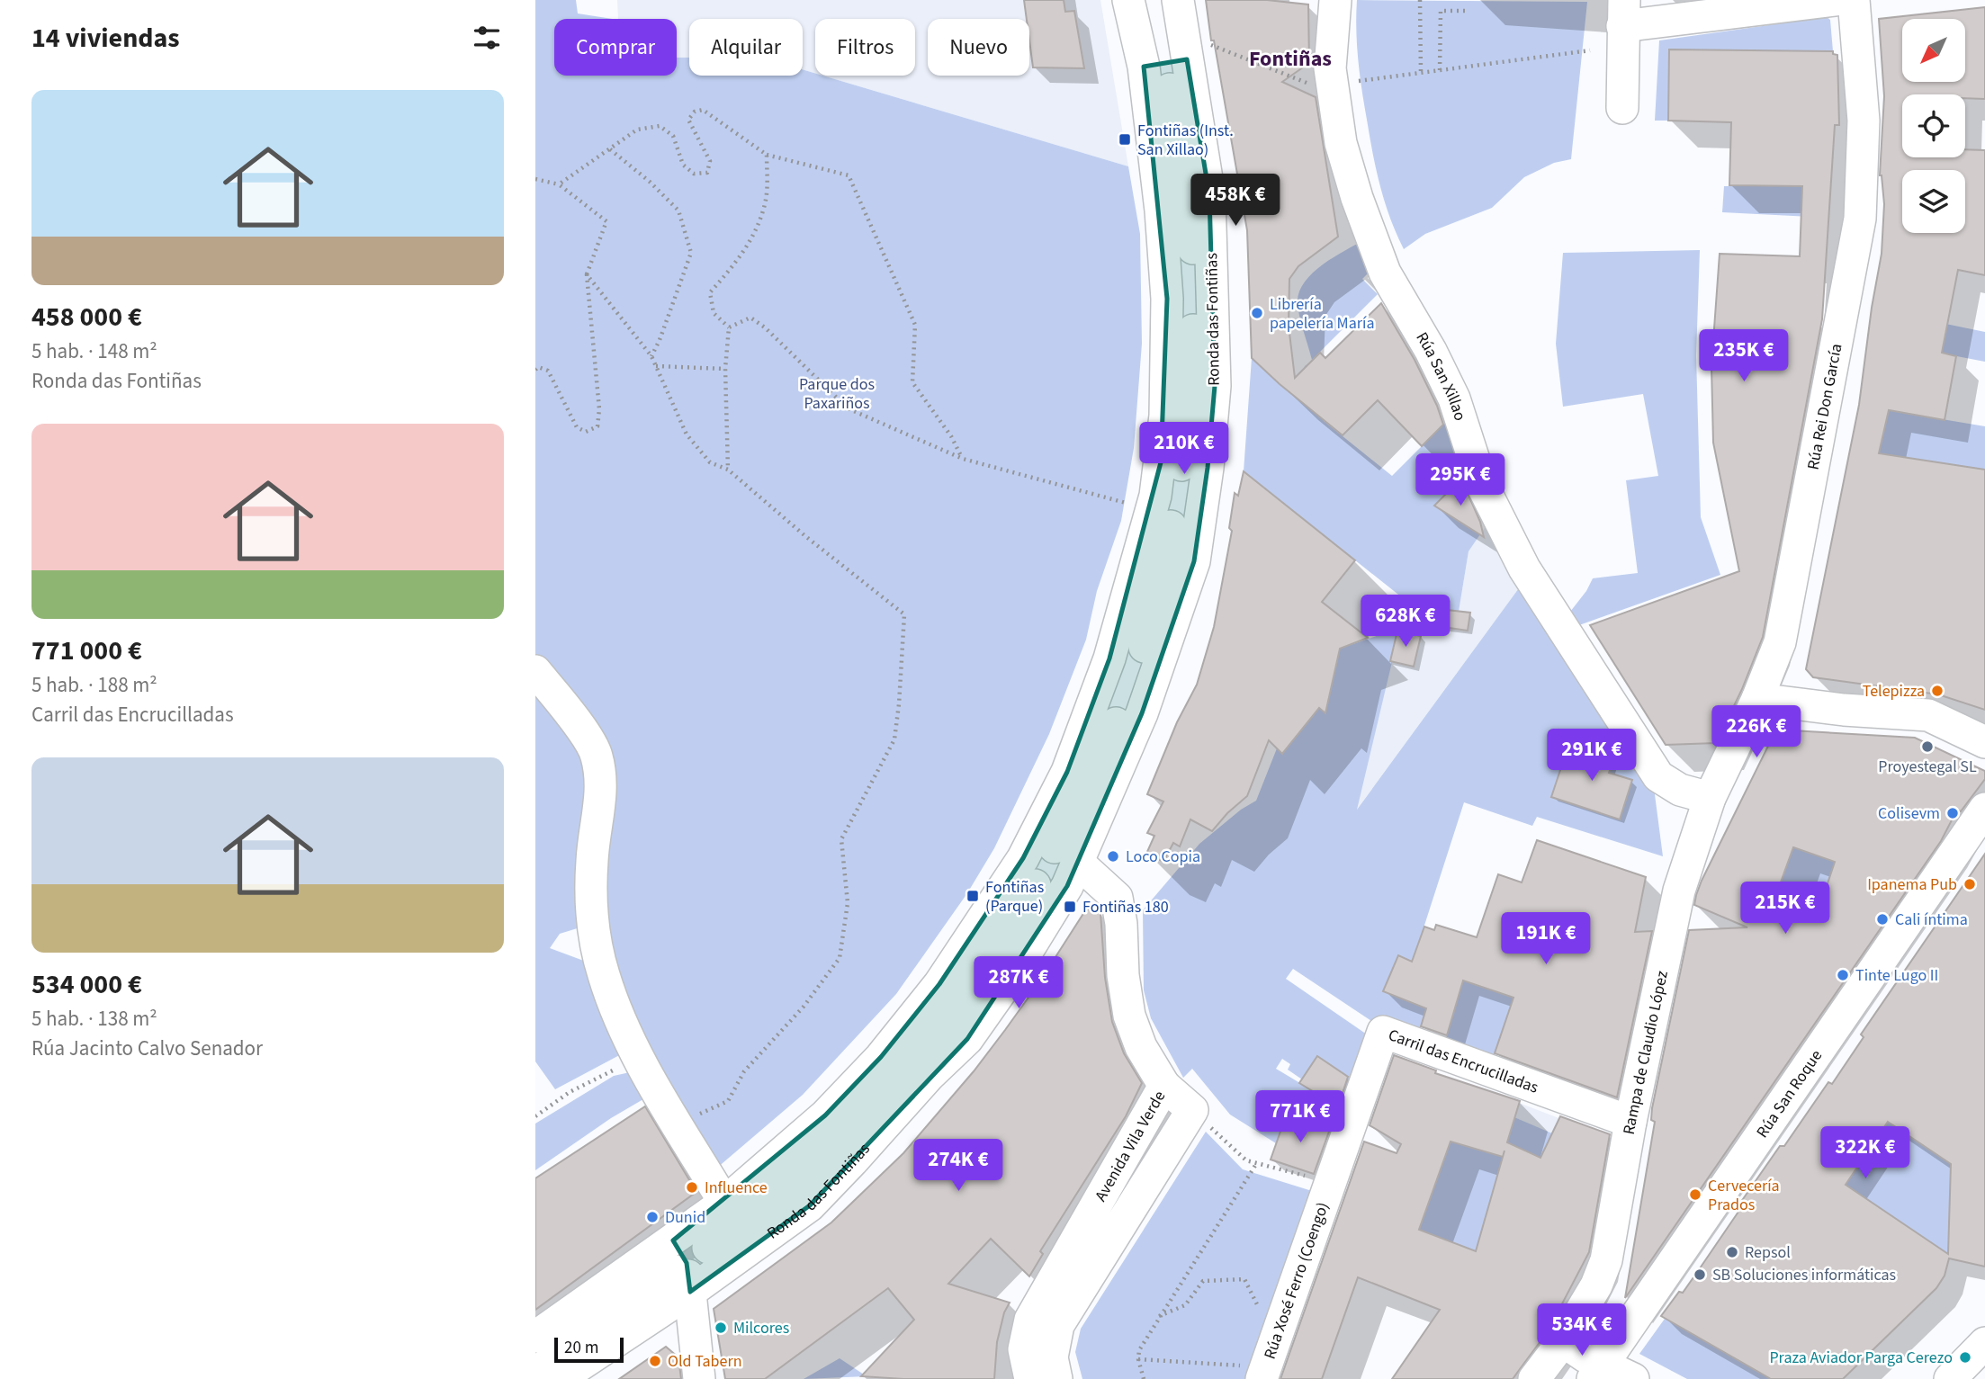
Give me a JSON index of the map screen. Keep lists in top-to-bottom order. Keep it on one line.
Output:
{"streets":{"street":["Ronda das Fontiñas","Rúa San Xillao","Rúa Rei Don García","Rampa de Claudio López","Carril das Encrucilladas","Rúa San Roque","Avenida Vila Verde","Rúa Xosé Ferro (Coengo)"]},"crossings":[["Rúa San Xillao","Rúa Rei Don García"],["Rúa San Xillao","Rampa de Claudio López"],["Rúa Rei Don García","Rampa de Claudio López"],["Rampa de Claudio López","Carril das Encrucilladas"],["Carril das Encrucilladas","Rúa Xosé Ferro (Coengo)"]],"districts":["Fontiñas"],"parks":["Parque dos Paxariños"],"places":{"transit":["Fontiñas (Inst. San Xillao)","Fontiñas (Parque)","Fontiñas 180"],"other":["Librería papelería María","Telepizza","Proyestegal SL","Colisevm","Loco Copia","Ipanema Pub","Cali íntima","Tinte Lugo II","Influence","Cervecería Prados","Dunid","Repsol","SB Soluciones informáticas","Milcores","Praza Aviador Parga Cerezo","Old Tabern"]},"scale_bar":"20 m","north":"bottom left","page":{"heading":"14 viviendas","chip":["Comprar","Alquilar","Filtros","Nuevo"],"list":[{"name":"458 000 €","note":"5 hab. · 148 m² · Ronda das Fontiñas"},{"name":"771 000 €","note":"5 hab. · 188 m² · Carril das Encrucilladas"},{"name":"534 000 €","note":"5 hab. · 138 m² · Rúa Jacinto Calvo Senador"}],"price":["458K €","235K €","210K €","295K €","628K €","226K €","291K €","215K €","191K €","287K €","771K €","322K €","274K €","534K €"],"scale":"20 m"}}
